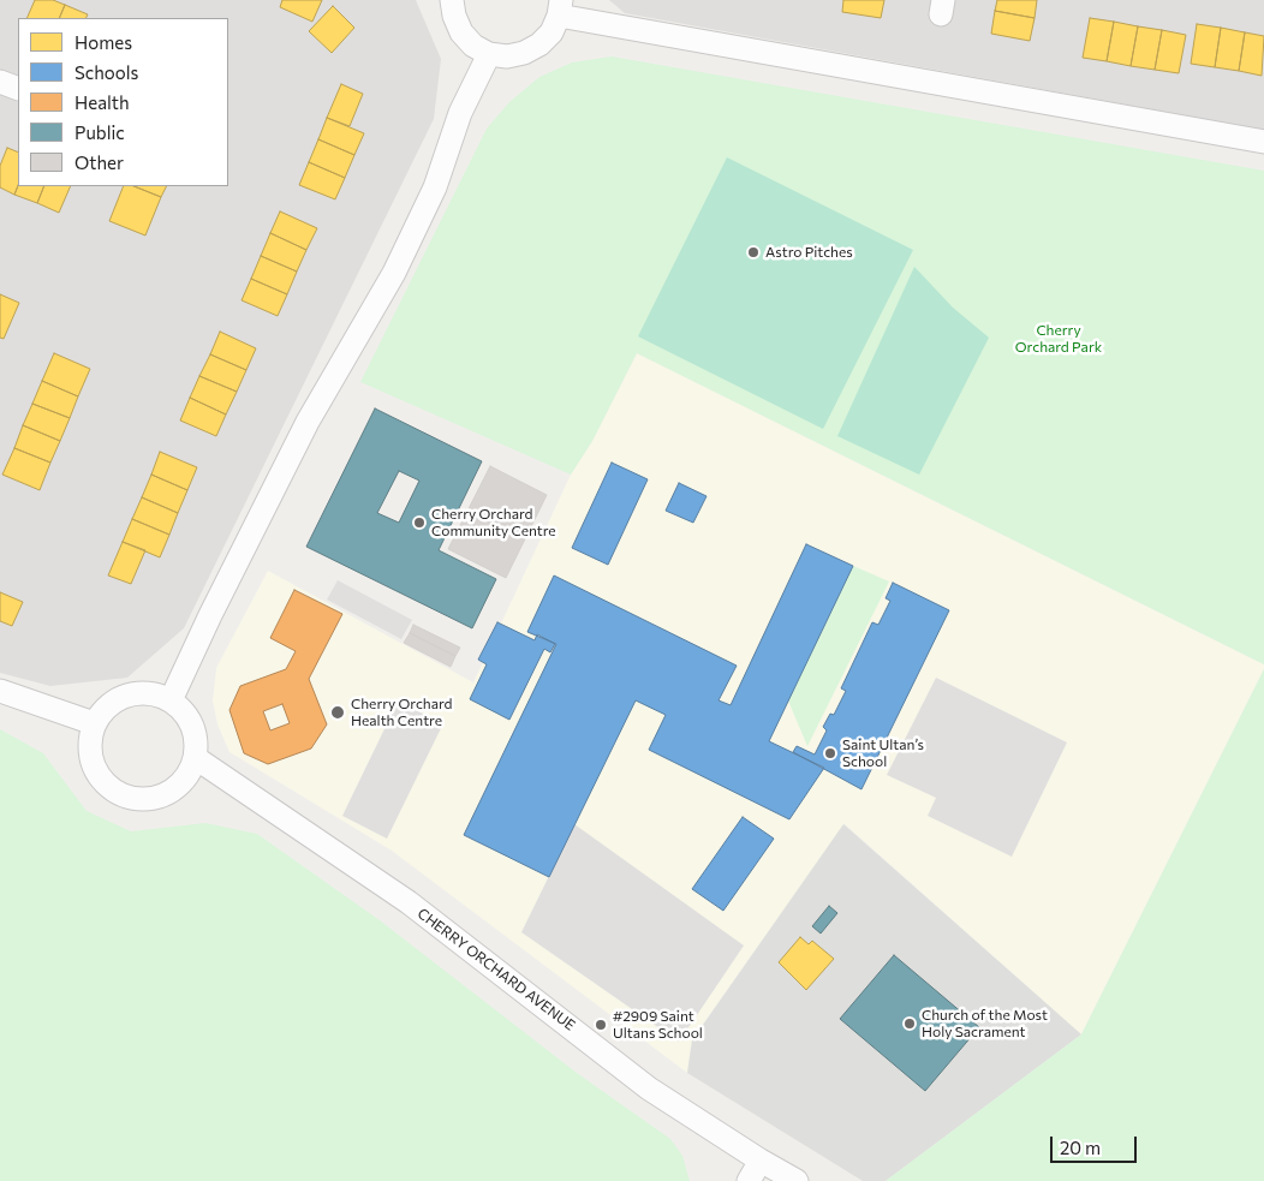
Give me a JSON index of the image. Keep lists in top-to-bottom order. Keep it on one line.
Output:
{"streets":{"street":["CHERRY ORCHARD AVENUE"]},"parks":["Cherry Orchard Park"],"places":["Astro Pitches","Cherry Orchard Community Centre","Cherry Orchard Health Centre","Saint Ultan’s School","Church of the Most Holy Sacrament","#2909 Saint Ultans School"],"legend":["Homes","Schools","Health","Public","Other"],"scale_bar":"20 m"}
